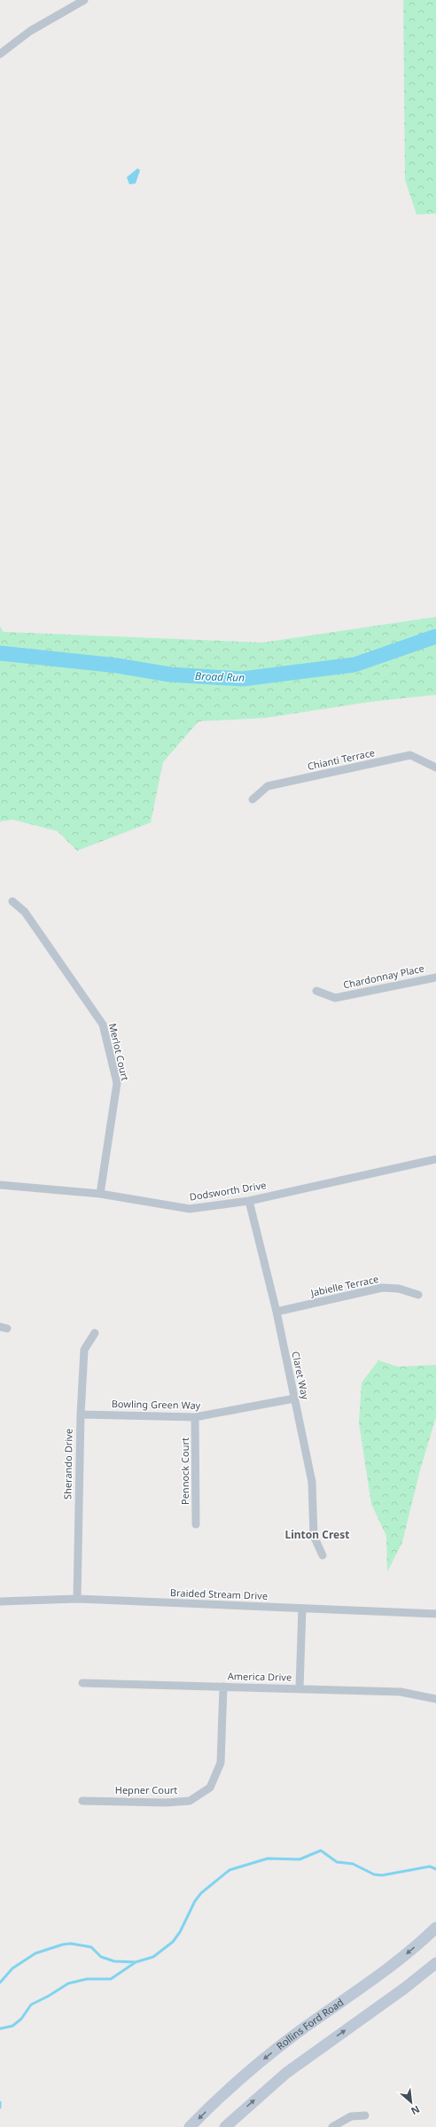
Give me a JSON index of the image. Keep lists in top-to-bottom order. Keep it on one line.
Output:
{"streets":{"main road":["Rollins Ford Road"],"street":["Chianti Terrace","Chardonnay Place","Merlot Court","Dodsworth Drive","Jabielle Terrace","Claret Way","Bowling Green Way","Sherando Drive","Pennock Court","Braided Stream Drive","America Drive","Hepner Court"]},"crossings":[["Merlot Court","Dodsworth Drive"],["Dodsworth Drive","Claret Way"],["Jabielle Terrace","Claret Way"],["Claret Way","Bowling Green Way"],["Bowling Green Way","Sherando Drive"],["Bowling Green Way","Pennock Court"],["Sherando Drive","Braided Stream Drive"],["America Drive","Hepner Court"]],"districts":["Linton Crest"],"water":["Broad Run"],"north":"bottom right"}
